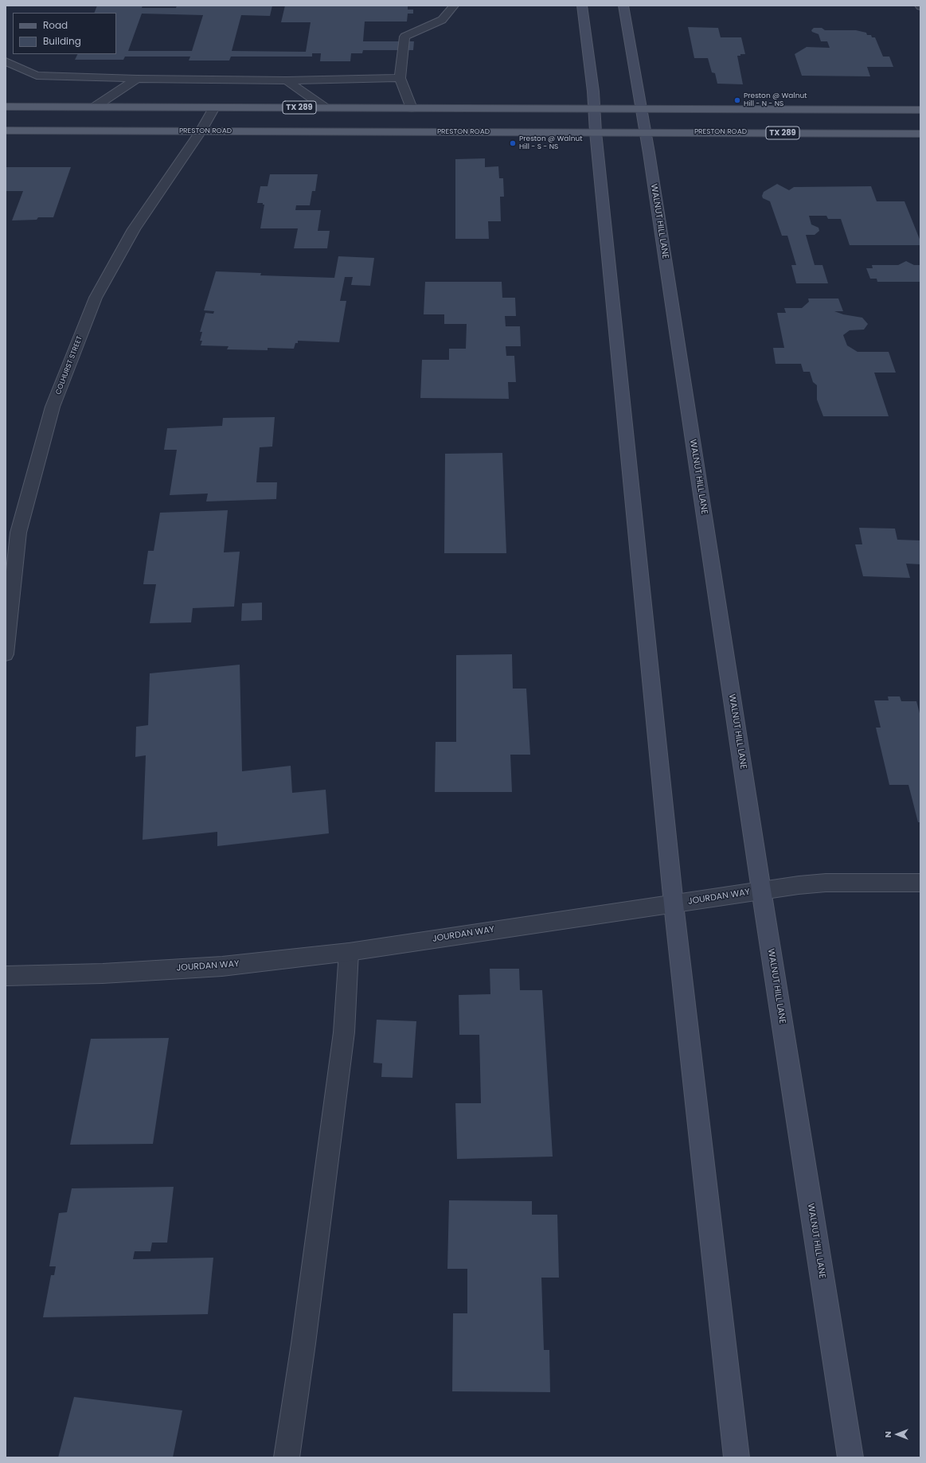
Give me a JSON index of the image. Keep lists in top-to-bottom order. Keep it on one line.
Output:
{"streets":{"main road":["TX 289","PRESTON ROAD","WALNUT HILL LANE"],"street":["COLHURST STREET","JOURDAN WAY"]},"crossings":[["TX 289","WALNUT HILL LANE"],["TX 289","COLHURST STREET"],["PRESTON ROAD","WALNUT HILL LANE"],["PRESTON ROAD","COLHURST STREET"],["WALNUT HILL LANE","JOURDAN WAY"]],"places":["Preston @ Walnut Hill - N - NS","Preston @ Walnut Hill - S - NS"],"legend":["Road","Building"],"north":"left"}
